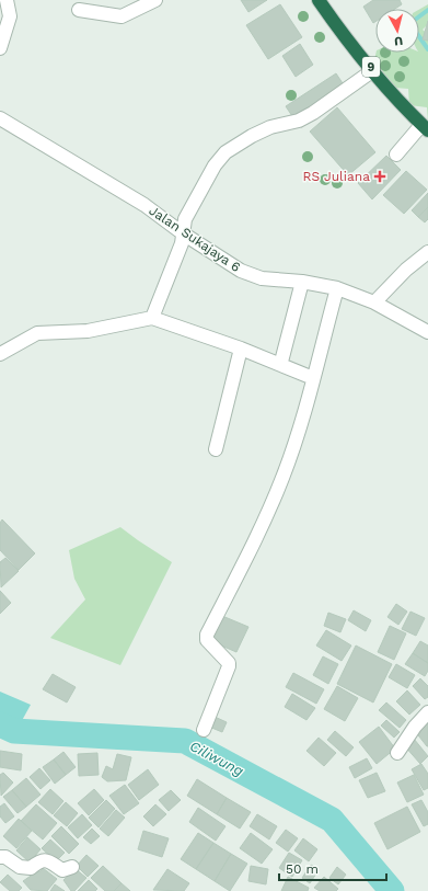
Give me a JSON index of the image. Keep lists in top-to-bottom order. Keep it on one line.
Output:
{"streets":{"highway":["9"],"street":["Jalan Sukajaya 6"]},"water":["Ciliwung"],"places":{"health":["RS Juliana"]},"scale_bar":"50 m","north":"bottom"}
